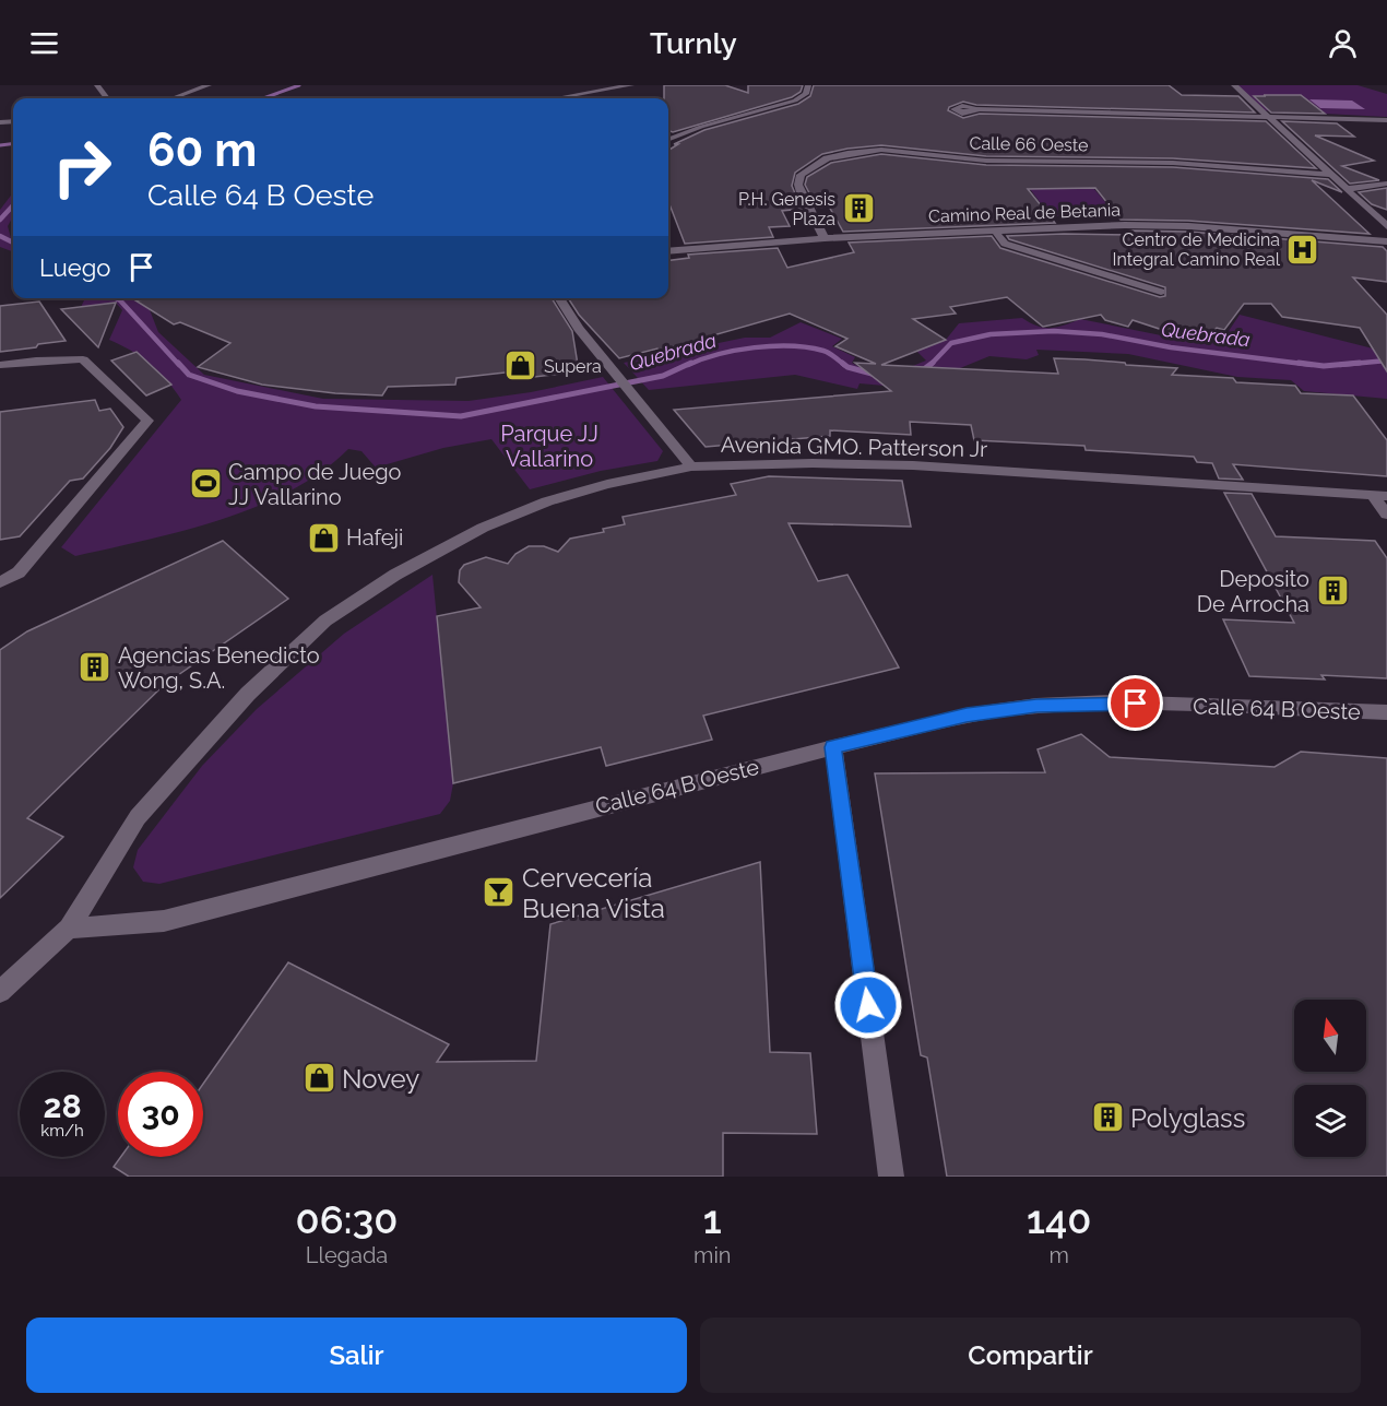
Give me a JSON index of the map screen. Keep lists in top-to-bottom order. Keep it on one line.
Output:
{"streets":{"street":["Calle 66 Oeste","Camino Real de Betania","Avenida GMO. Patterson Jr","Calle 64 B Oeste"]},"crossings":[["Calle 66 Oeste","Camino Real de Betania"],["Avenida GMO. Patterson Jr","Calle 64 B Oeste"]],"water":["Quebrada"],"parks":["Parque JJ Vallarino"],"places":{"building":["P.H. Genesis Plaza","Deposito De Arrocha","Agencias Benedicto Wong, S.A.","Polyglass"],"hospital":["Centro de Medicina Integral Camino Real"],"shop":["Supera","Hafeji","Novey"],"sports":["Campo de Juego JJ Vallarino"],"bar":["Cervecería Buena Vista"]},"north":"top","page":{"header":"Turnly","turn":["60 m","Calle 64 B Oeste"],"then":"Luego","speed":"28 km/h","limit":"30","eta":["06:30","Llegada","1","min","140","m"],"buttons":["Salir","Compartir"]}}
